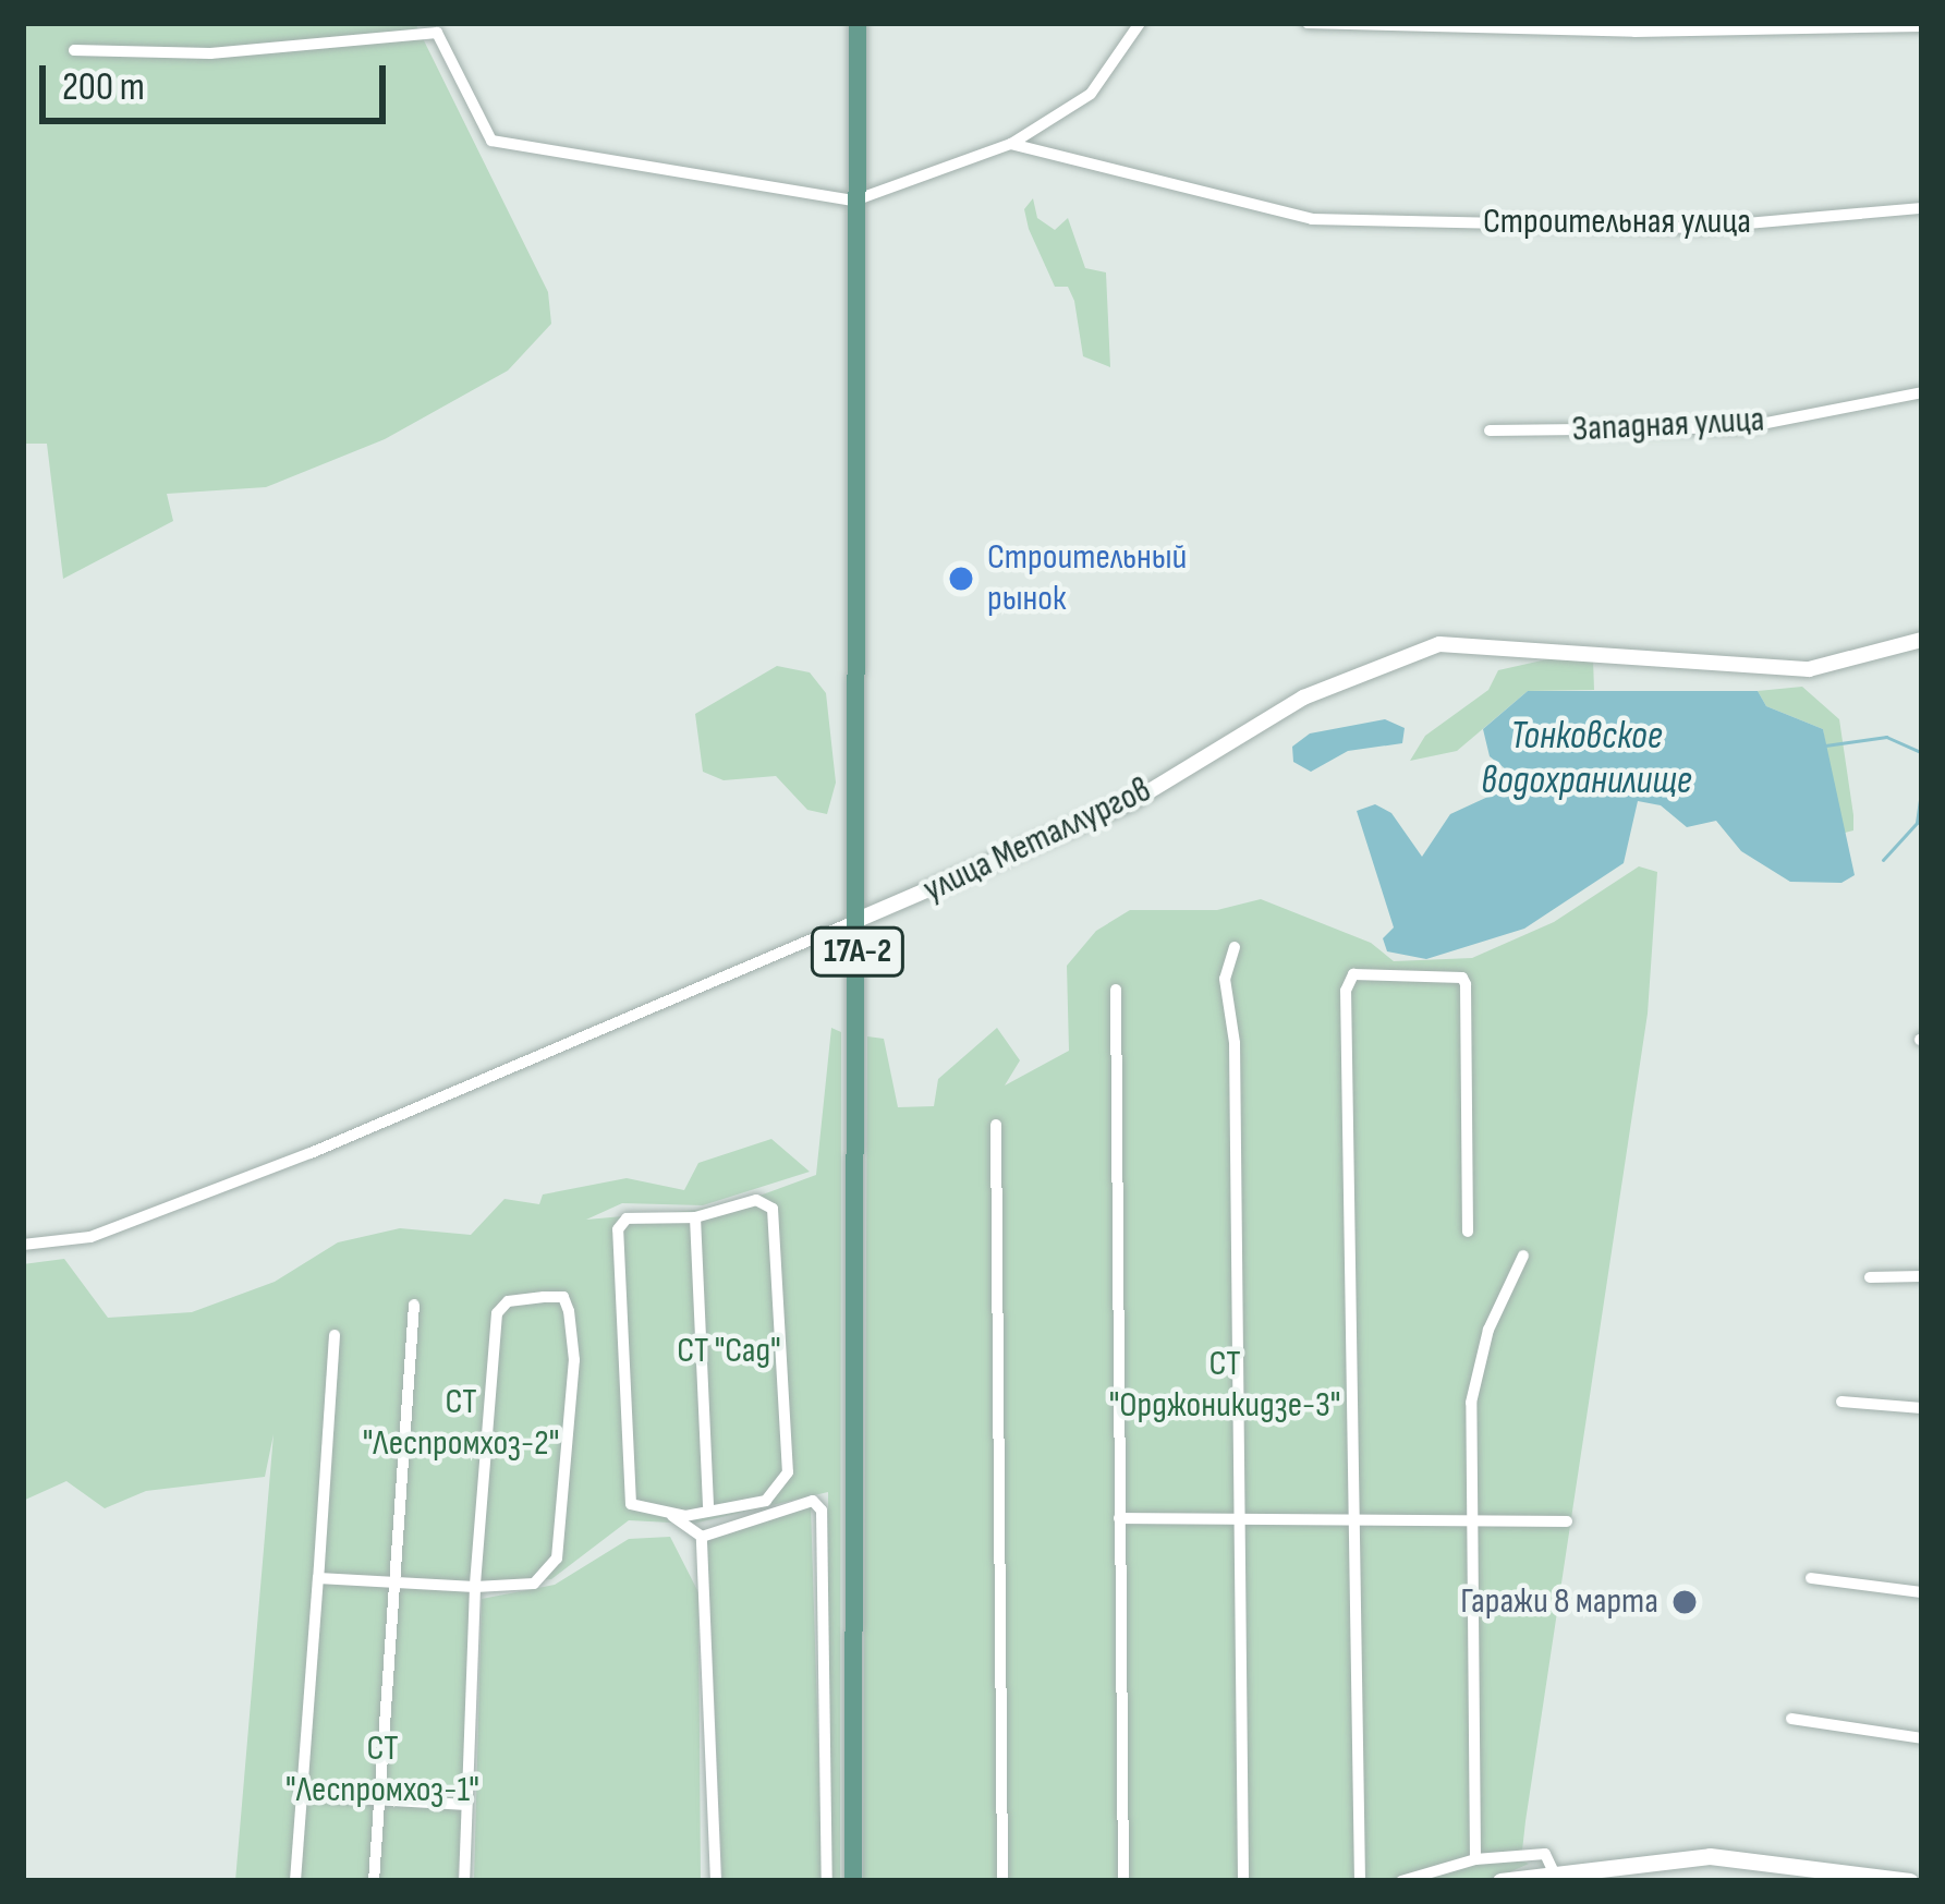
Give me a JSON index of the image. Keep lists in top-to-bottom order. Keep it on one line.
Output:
{"streets":{"main road":["17А-2"],"street":["Строительная улица","Западная улица","улица Металлургов"]},"crossings":[["улица Металлургов","17А-2"]],"water":["Тонковское водохранилище"],"parks":["СТ \"Сад\"","СТ \"Орджоникидзе-3\"","СТ \"Леспромхоз-2\"","СТ \"Леспромхоз-1\""],"places":["Строительный рынок","Гаражи 8 марта"],"scale_bar":"200 m"}
